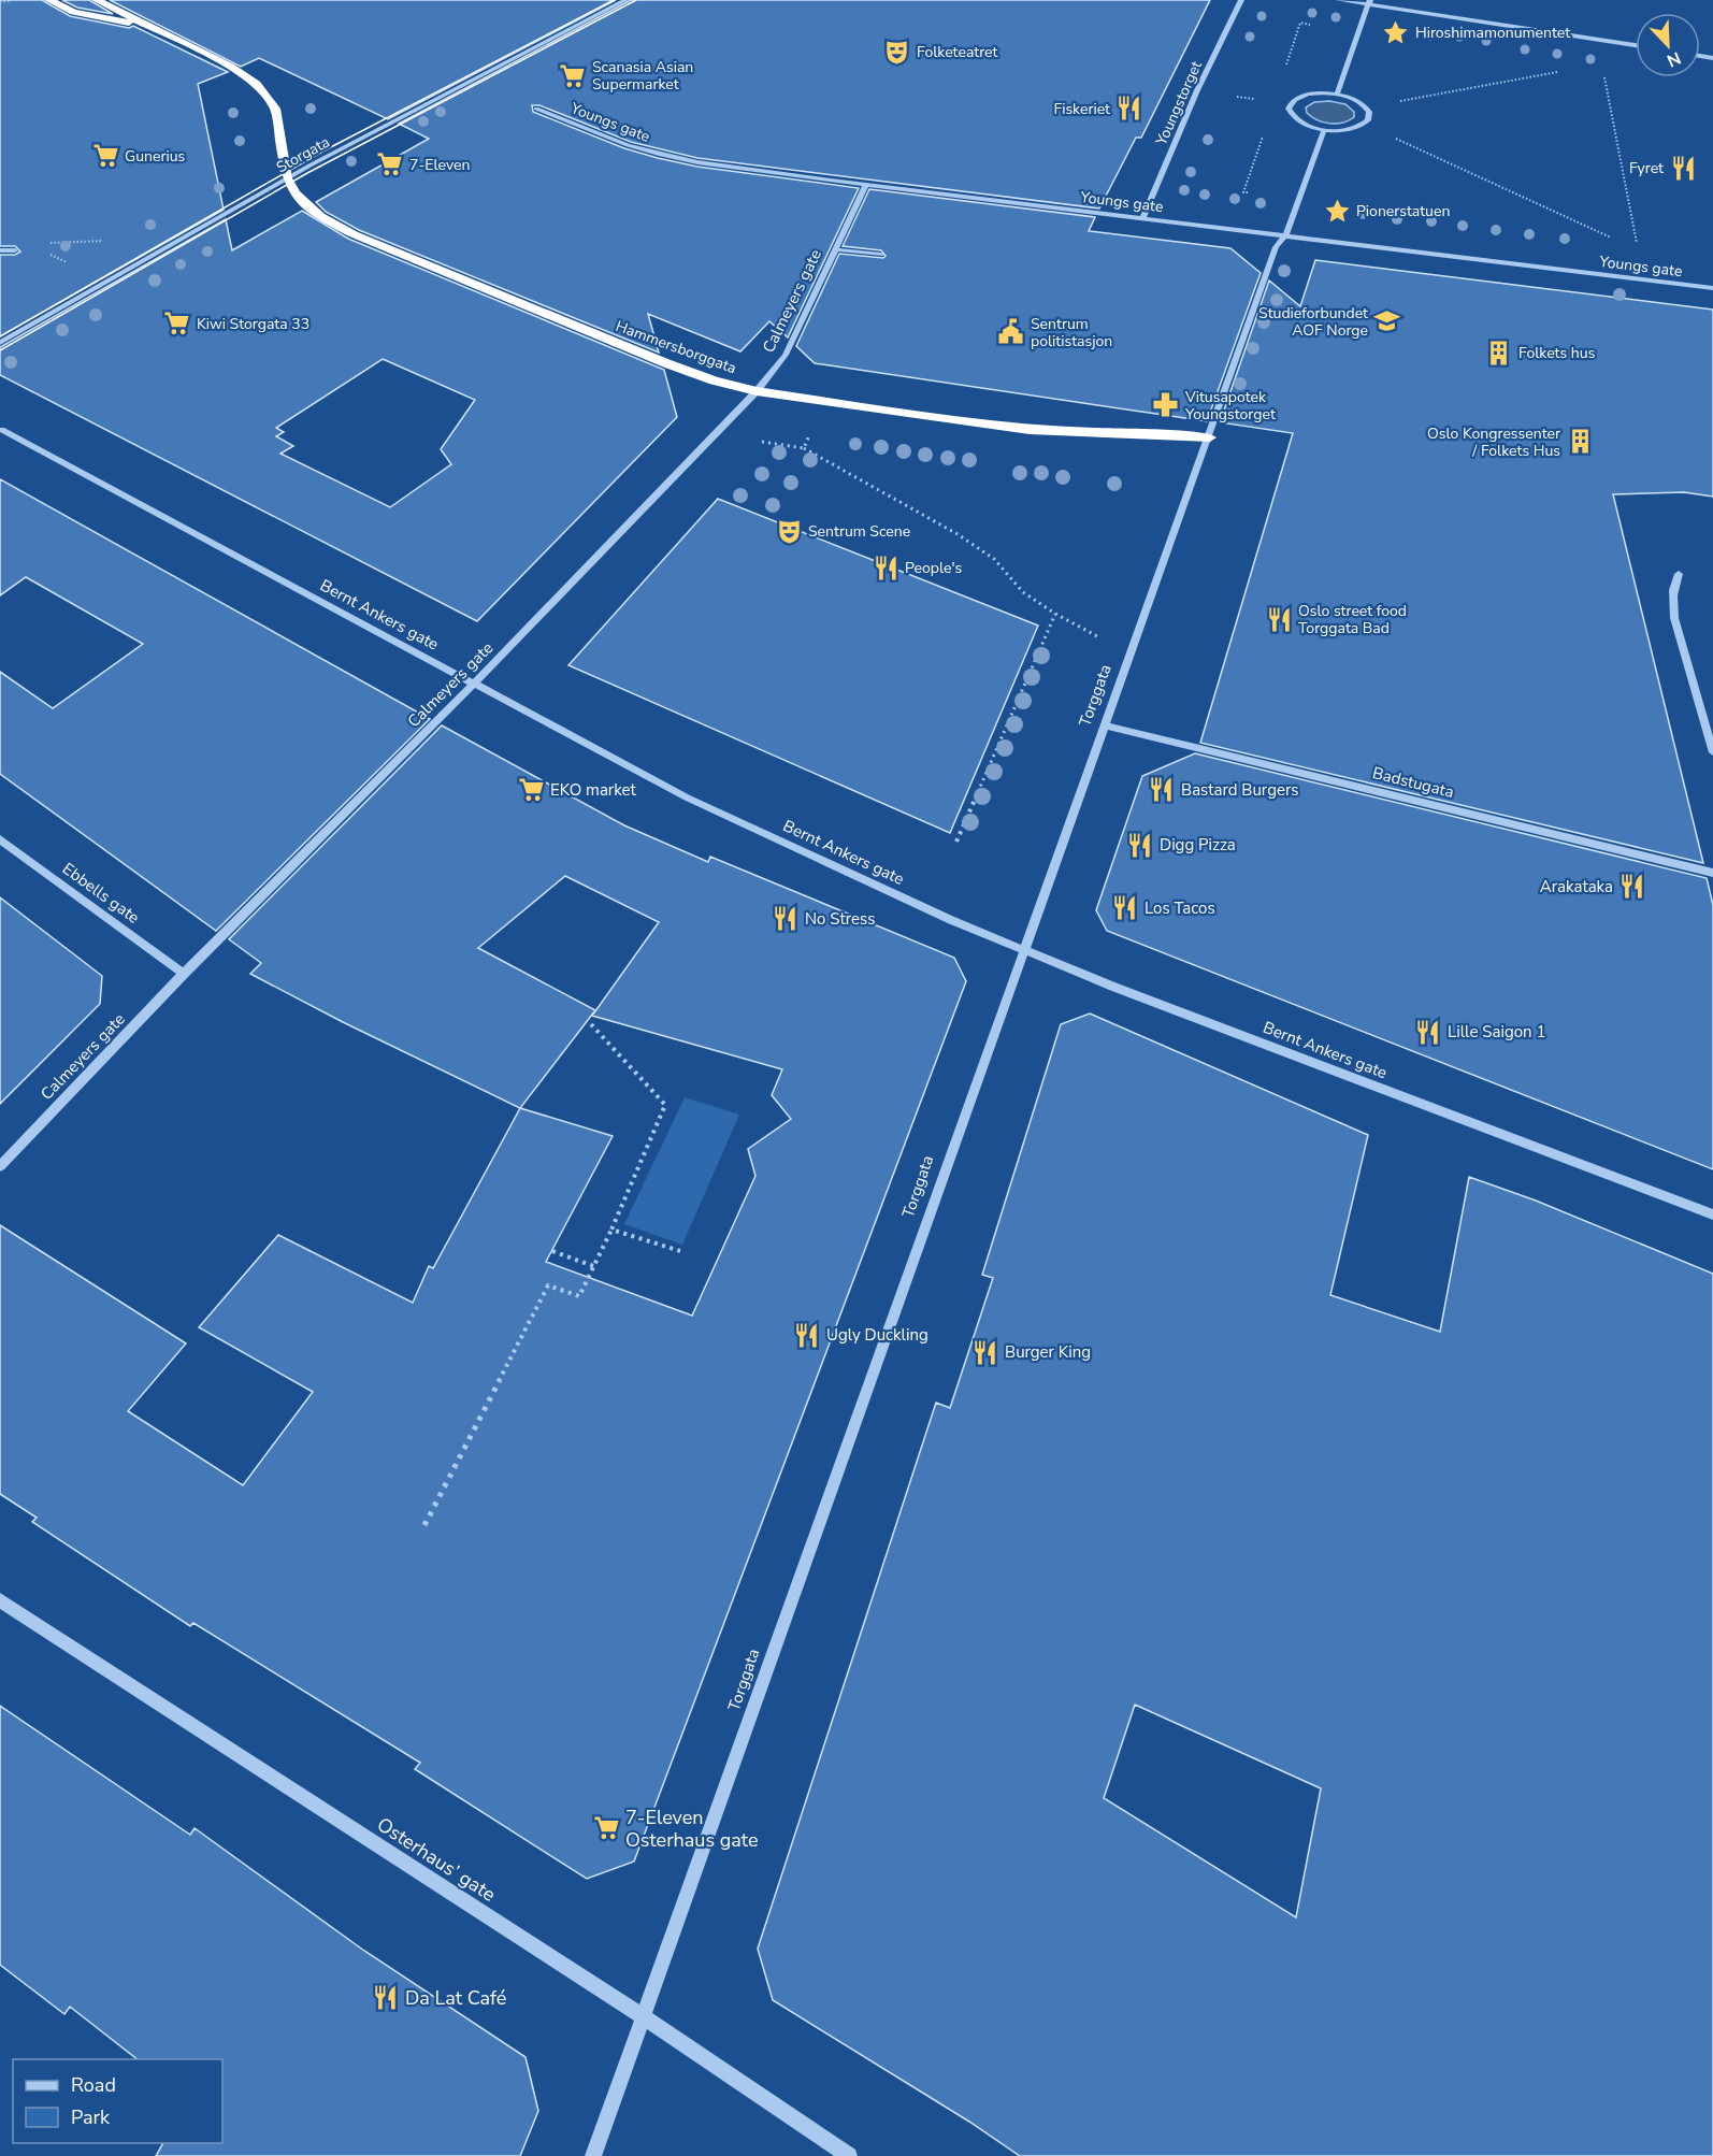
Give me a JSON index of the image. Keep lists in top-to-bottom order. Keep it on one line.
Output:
{"streets":{"highway":["Hammersborggata"],"street":["Youngstorget","Youngs gate","Storgata","Calmeyers gate","Bernt Ankers gate","Torggata","Badstugata","Ebbells gate","Osterhaus’ gate"]},"crossings":[["Youngstorget","Youngs gate"],["Youngs gate","Calmeyers gate"],["Youngs gate","Torggata"],["Storgata","Hammersborggata"],["Calmeyers gate","Hammersborggata"],["Calmeyers gate","Bernt Ankers gate"],["Calmeyers gate","Ebbells gate"],["Hammersborggata","Torggata"],["Bernt Ankers gate","Torggata"],["Torggata","Badstugata"],["Torggata","Osterhaus’ gate"]],"places":{"place":["Hiroshimamonumentet","Pionerstatuen"],"theatre":["Folketeatret","Sentrum Scene"],"supermarket":["Scanasia Asian Supermarket","Gunerius","7-Eleven","Kiwi Storgata 33","EKO market","7-Eleven Osterhaus gate"],"restaurant":["Fiskeriet","Fyret","People's","Oslo street food Torggata Bad","Bastard Burgers","Digg Pizza","Arakataka","Los Tacos","No Stress","Lille Saigon 1","Ugly Duckling","Burger King","Da Lat Café"],"school or university":["Studieforbundet AOF Norge"],"public building":["Sentrum politistasjon"],"building":["Folkets hus","Oslo Kongressenter / Folkets Hus"],"pharmacy":["Vitusapotek Youngstorget"]},"legend":["Road","Park"],"north":"bottom right"}
